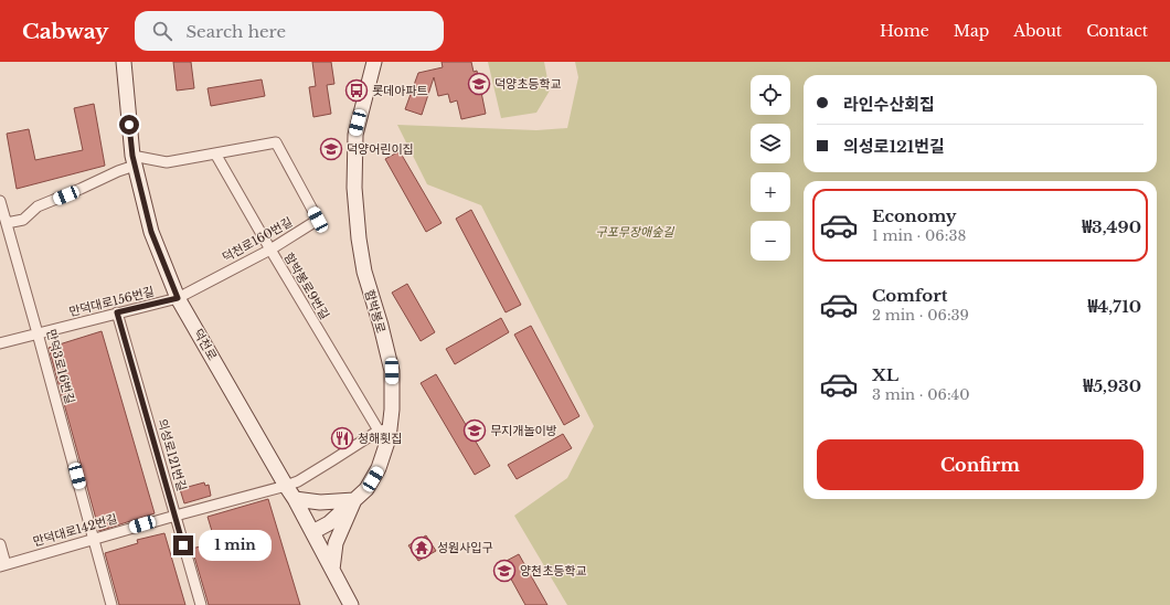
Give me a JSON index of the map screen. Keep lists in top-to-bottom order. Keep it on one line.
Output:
{"streets":{"main road":["함박봉로","덕천로"],"street":["덕천로160번길","함박봉로9번길","만덕대로156번길","만덕3로16번길","의성로121번길","만덕대로142번길"]},"crossings":[["덕천로160번길","함박봉로9번길"],["덕천로160번길","만덕대로156번길"],["덕천로160번길","덕천로"],["함박봉로9번길","함박봉로"],["함박봉로9번길","만덕대로142번길"],["만덕대로156번길","덕천로"],["만덕대로156번길","만덕3로16번길"],["만덕대로156번길","의성로121번길"],["함박봉로","덕천로"],["함박봉로","만덕대로142번길"],["덕천로","만덕대로142번길"],["만덕3로16번길","만덕대로142번길"],["의성로121번길","만덕대로142번길"]],"parks":["구포무장애숲길"],"places":{"school or university":["덕양초등학교","덕양어린이집","무지개놀이방","양천초등학교"],"bus stop":["롯데아파트"],"restaurant":["청해횟집"],"temple":["성원사입구"]},"page":{"header":"Cabway","search":"Search here","nav":["Home","Map","About","Contact"],"map_buttons":["+","−"],"banner":["라인수산회집","의성로121번길"],"list":[{"name":"Economy","note":"1 min · 06:38","value":"₩3,490"},{"name":"Comfort","note":"2 min · 06:39","value":"₩4,710"},{"name":"XL","note":"3 min · 06:40","value":"₩5,930"}],"buttons":"Confirm","bubble":"1 min"}}
